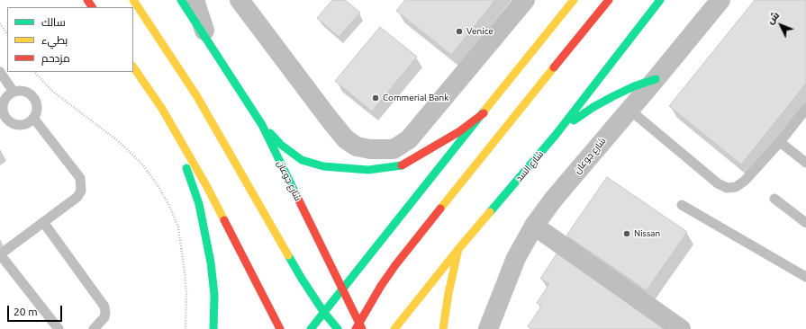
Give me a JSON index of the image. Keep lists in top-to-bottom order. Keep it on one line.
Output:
{"streets":{"main road":["شارع جوعان","شارع السد"]},"places":["Venice","Commerial Bank","Nissan"],"legend":["سالك","بطيء","مزدحم"],"scale_bar":"20 m","north":"top left"}
